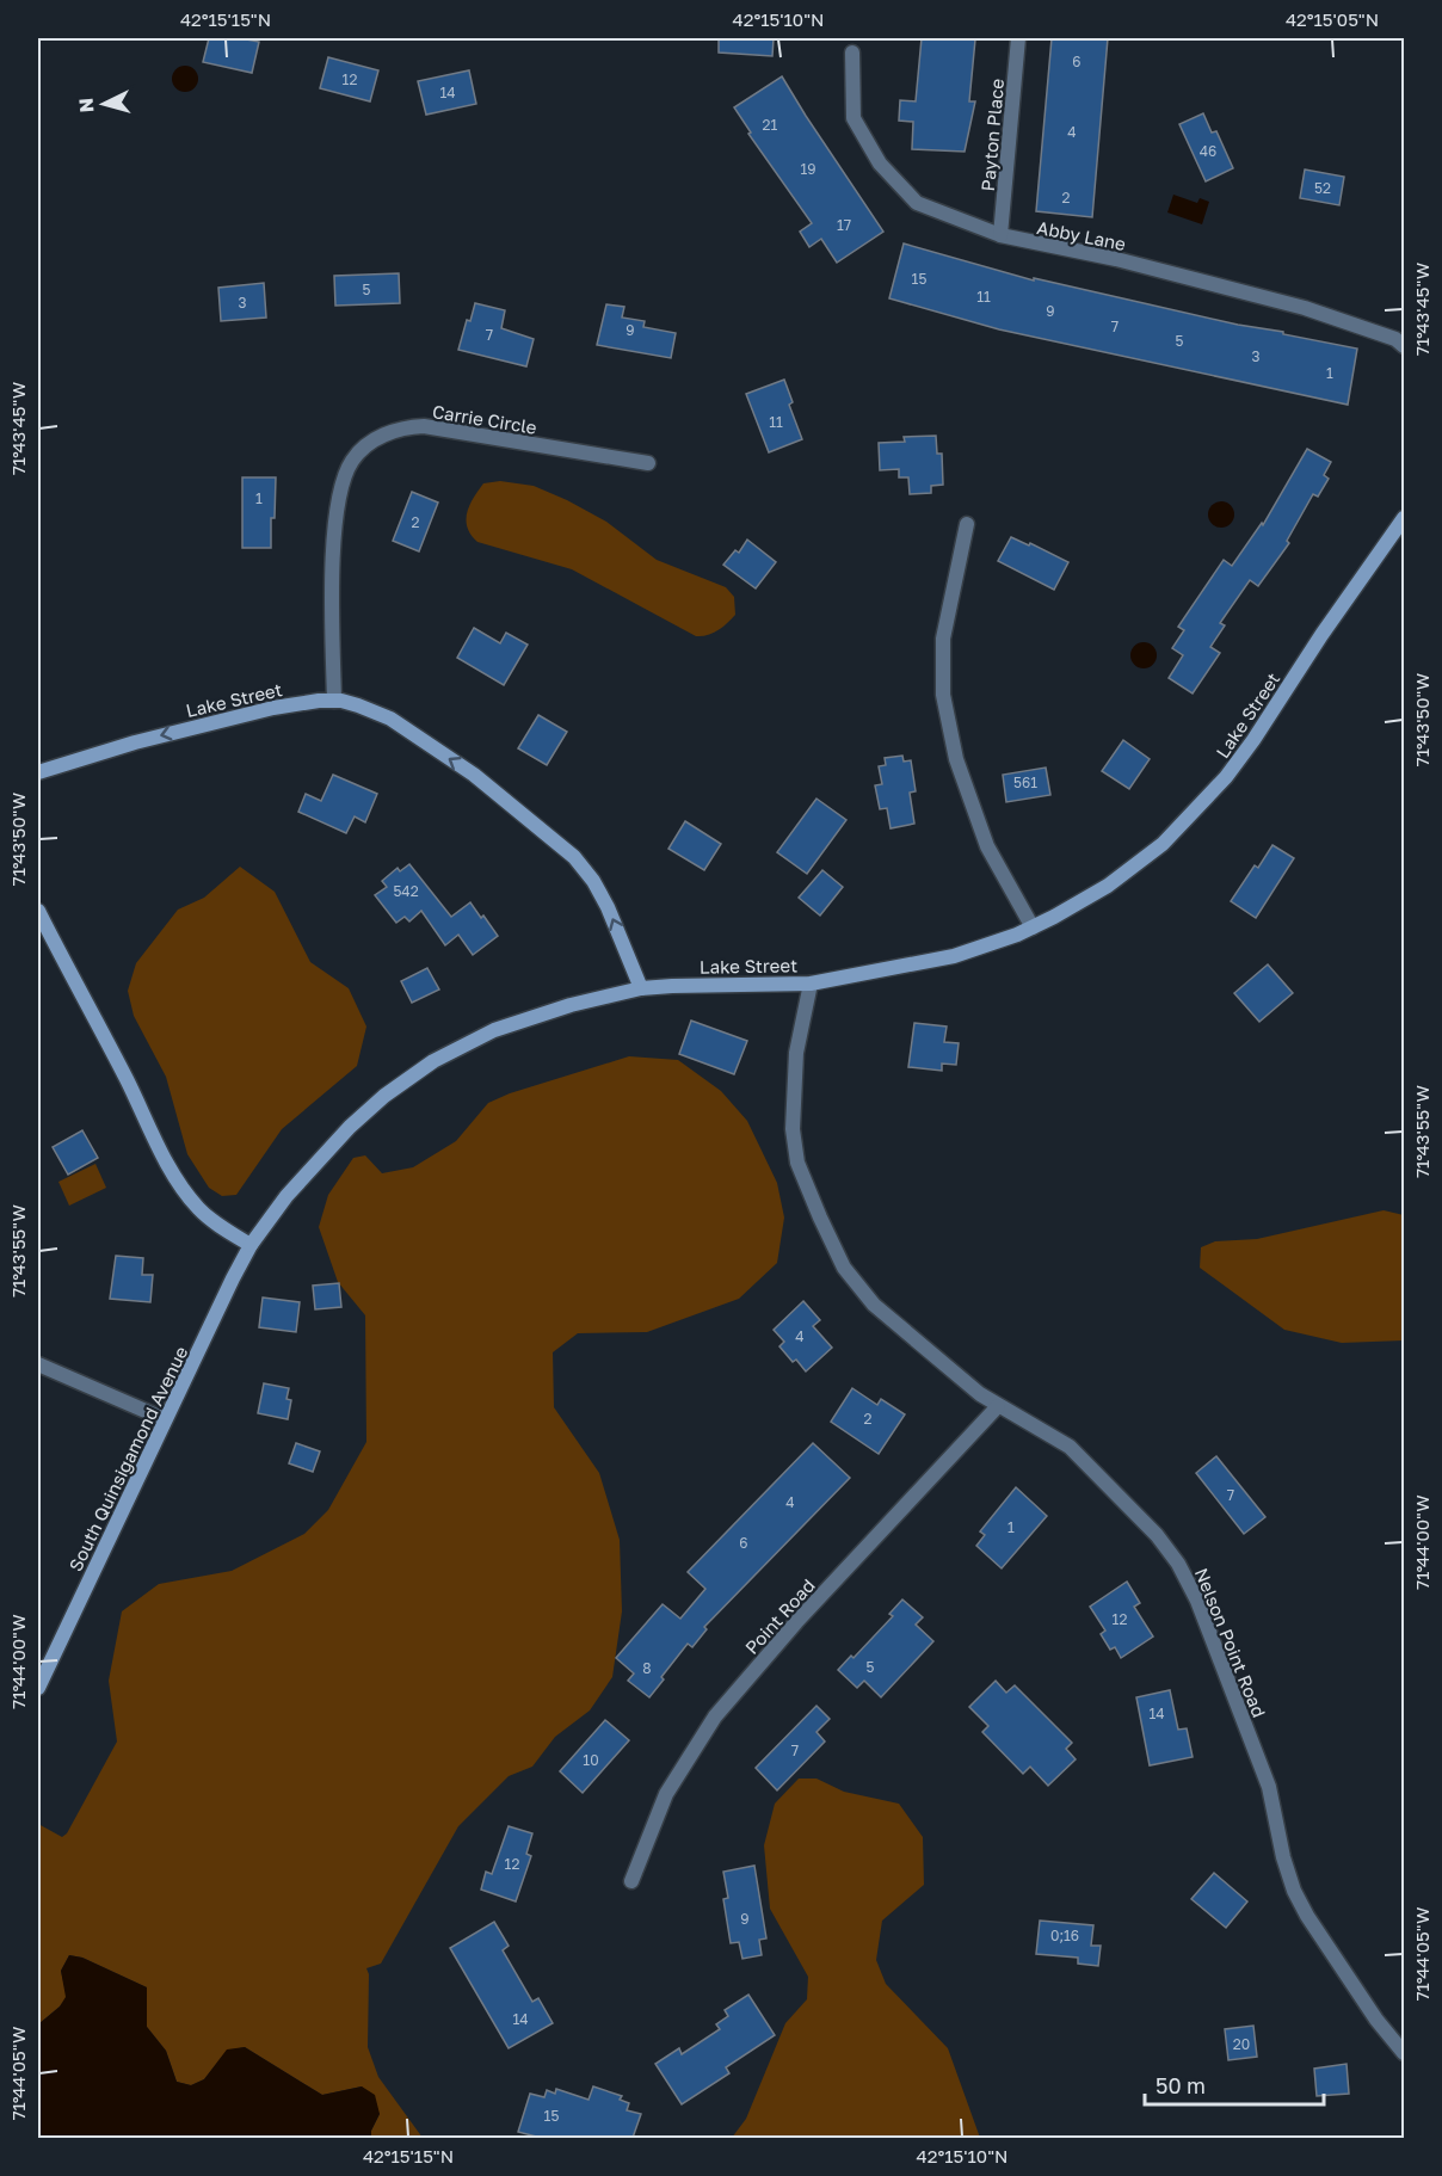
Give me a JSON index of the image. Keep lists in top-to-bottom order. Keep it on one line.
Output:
{"streets":{"main road":["Lake Street","South Quinsigamond Avenue"],"street":["Payton Place","Abby Lane","Carrie Circle","Point Road","Nelson Point Road"]},"crossings":[["Payton Place","Abby Lane"],["Carrie Circle","Lake Street"],["Lake Street","South Quinsigamond Avenue"],["Lake Street","Nelson Point Road"],["Point Road","Nelson Point Road"]],"one_way":["Lake Street"],"house_numbers":["6","12","14","21","4","46","19","52","2","17","15","5","11","3","9","7","9","7","5","3","1","11","1","2","561","542","4","2","7","4","1","6","12","5","8","14","7","10","12","9","0;16","14","20","15"],"scale_bar":"50 m","north":"left","coordinates":["42°15'15\"N","42°15'10\"N","42°15'05\"N","71°43'45\"W","71°43'50\"W","71°43'55\"W","71°44'00\"W","71°44'05\"W"]}
